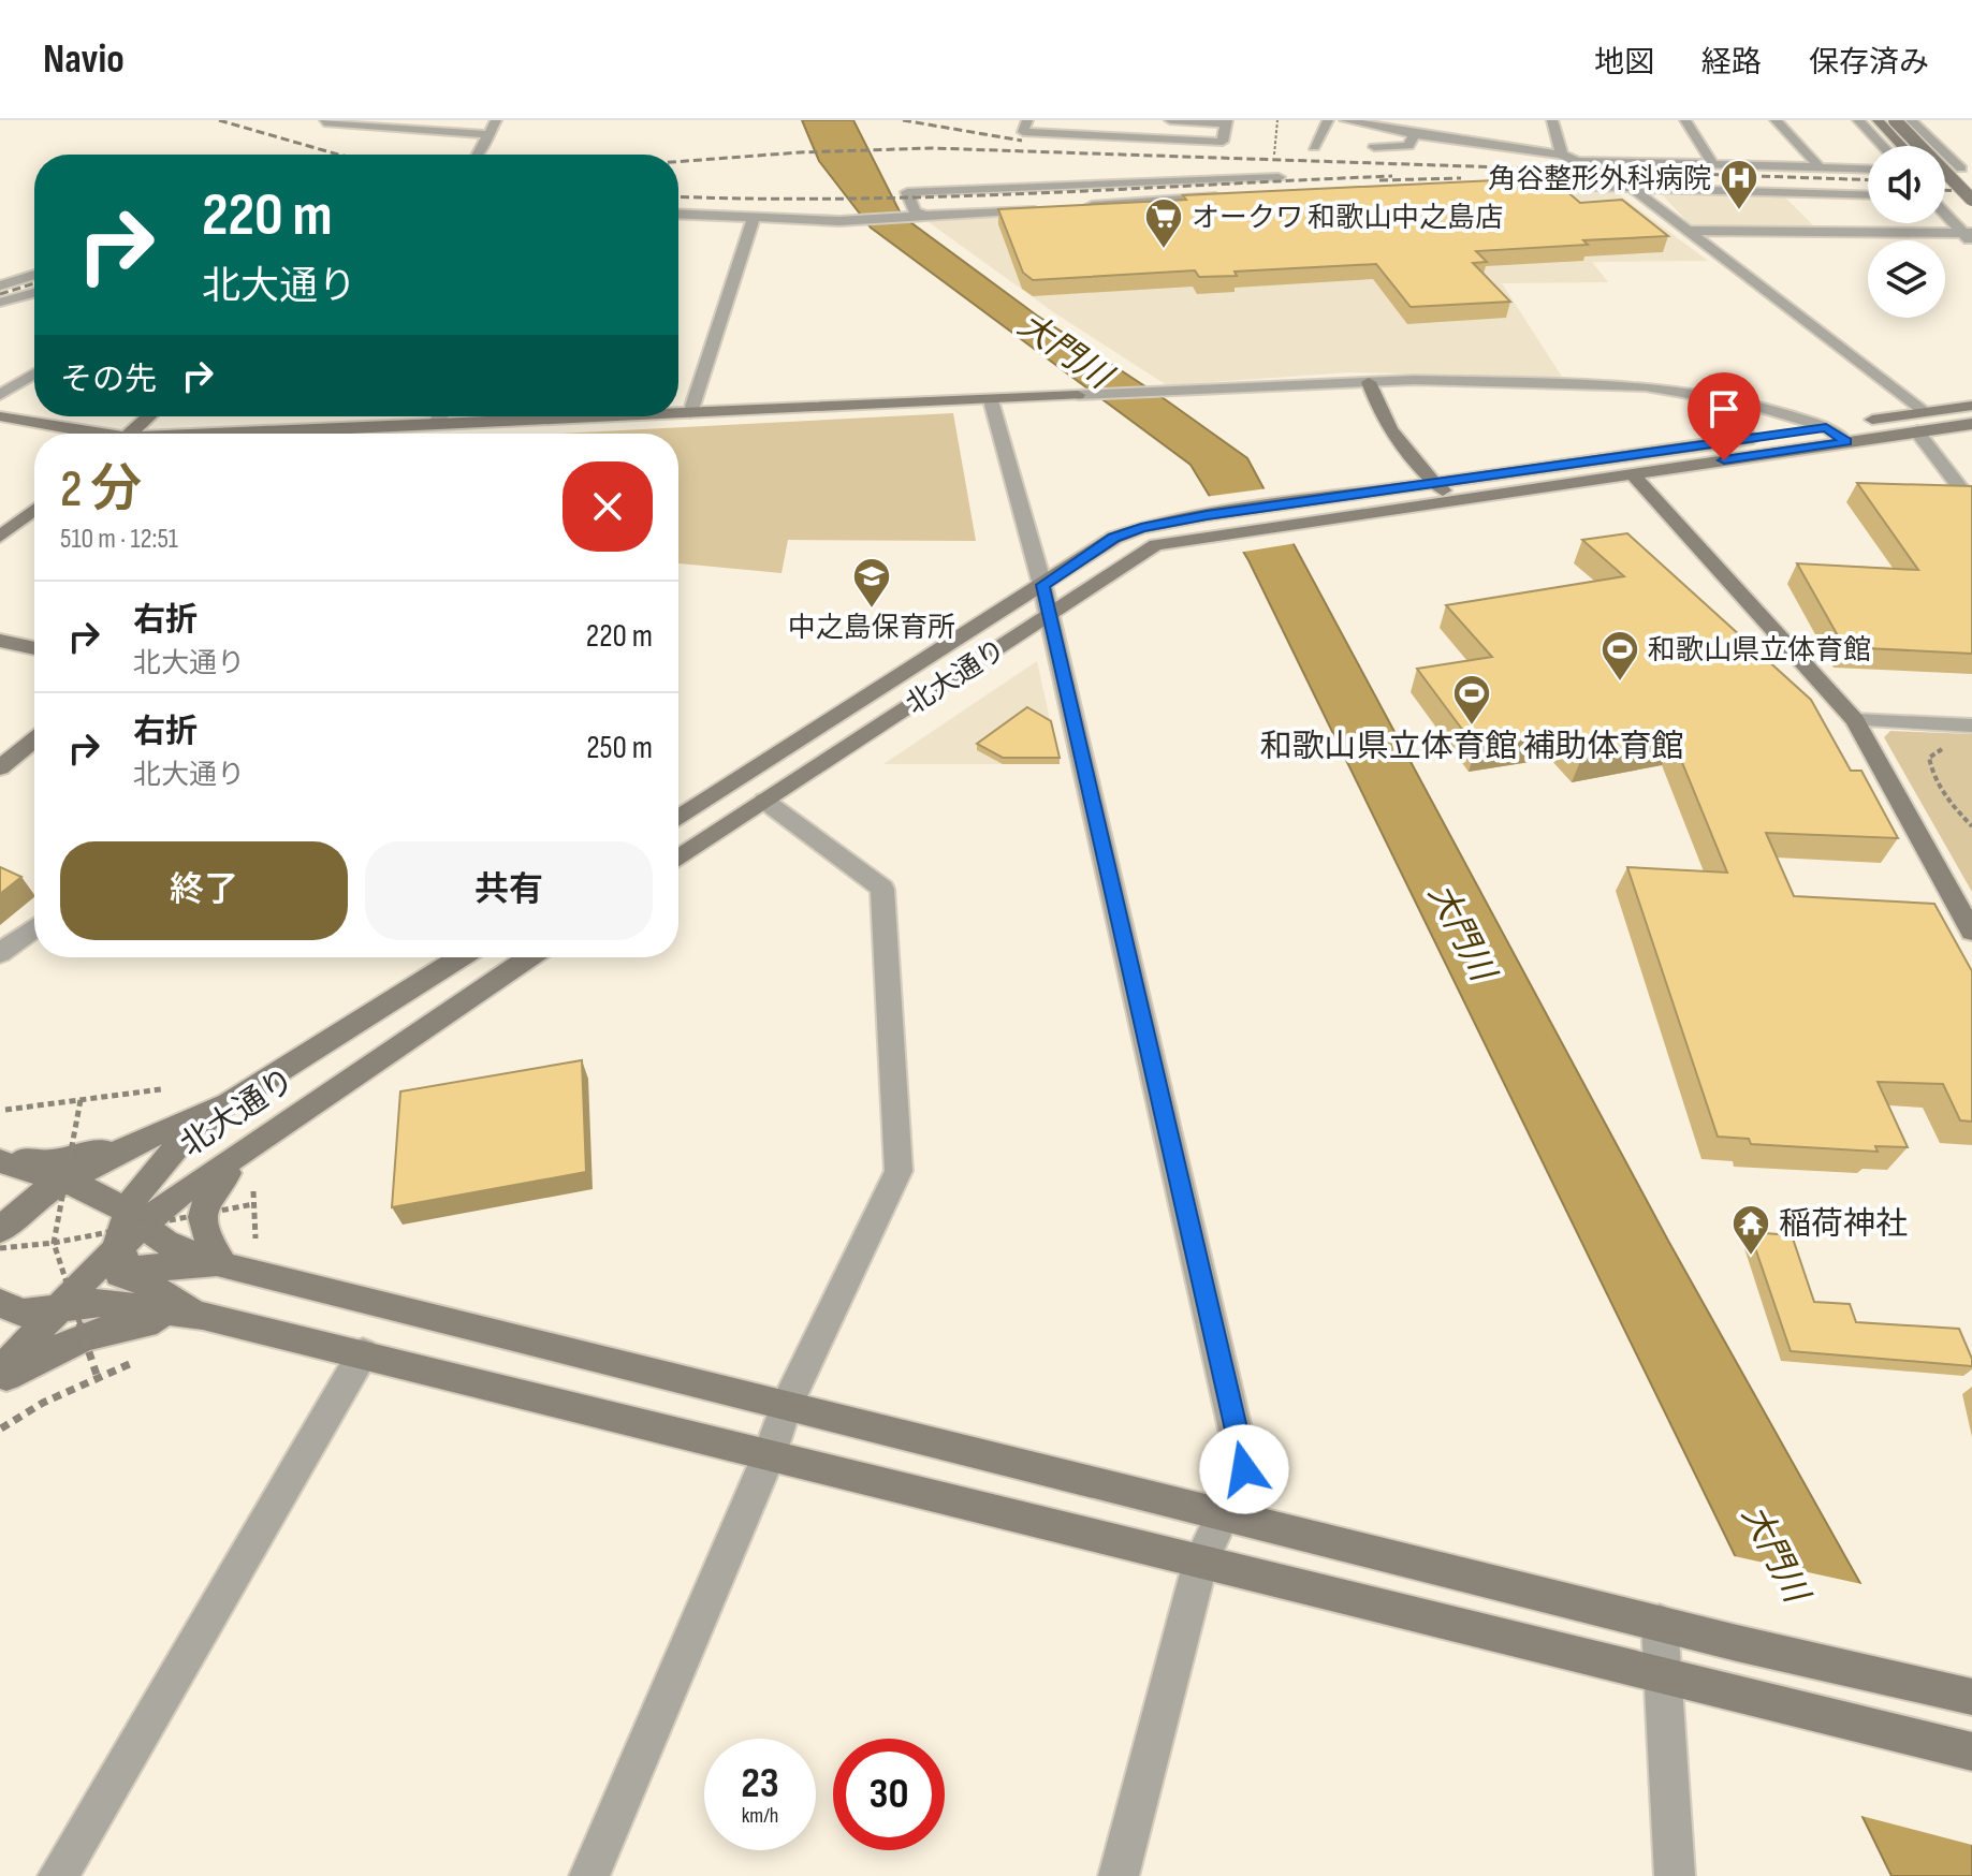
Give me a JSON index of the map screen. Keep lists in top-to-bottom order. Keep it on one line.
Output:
{"streets":{"street":["北大通り"]},"water":["大門川"],"places":{"hospital":["角谷整形外科病院"],"supermarket":["オークワ 和歌山中之島店"],"school or university":["中之島保育所"],"sports":["和歌山県立体育館","和歌山県立体育館 補助体育館"],"temple":["稲荷神社"]},"page":{"header":"Navio","nav":["地図","経路","保存済み"],"turn":["220 m","北大通り"],"then":"その先","heading":["2 分","510 m · 12:51"],"list":[{"name":"右折","note":"北大通り","value":"220 m"},{"name":"右折","note":"北大通り","value":"250 m"}],"buttons":["終了","共有"],"speed":"23 km/h","limit":"30"}}
